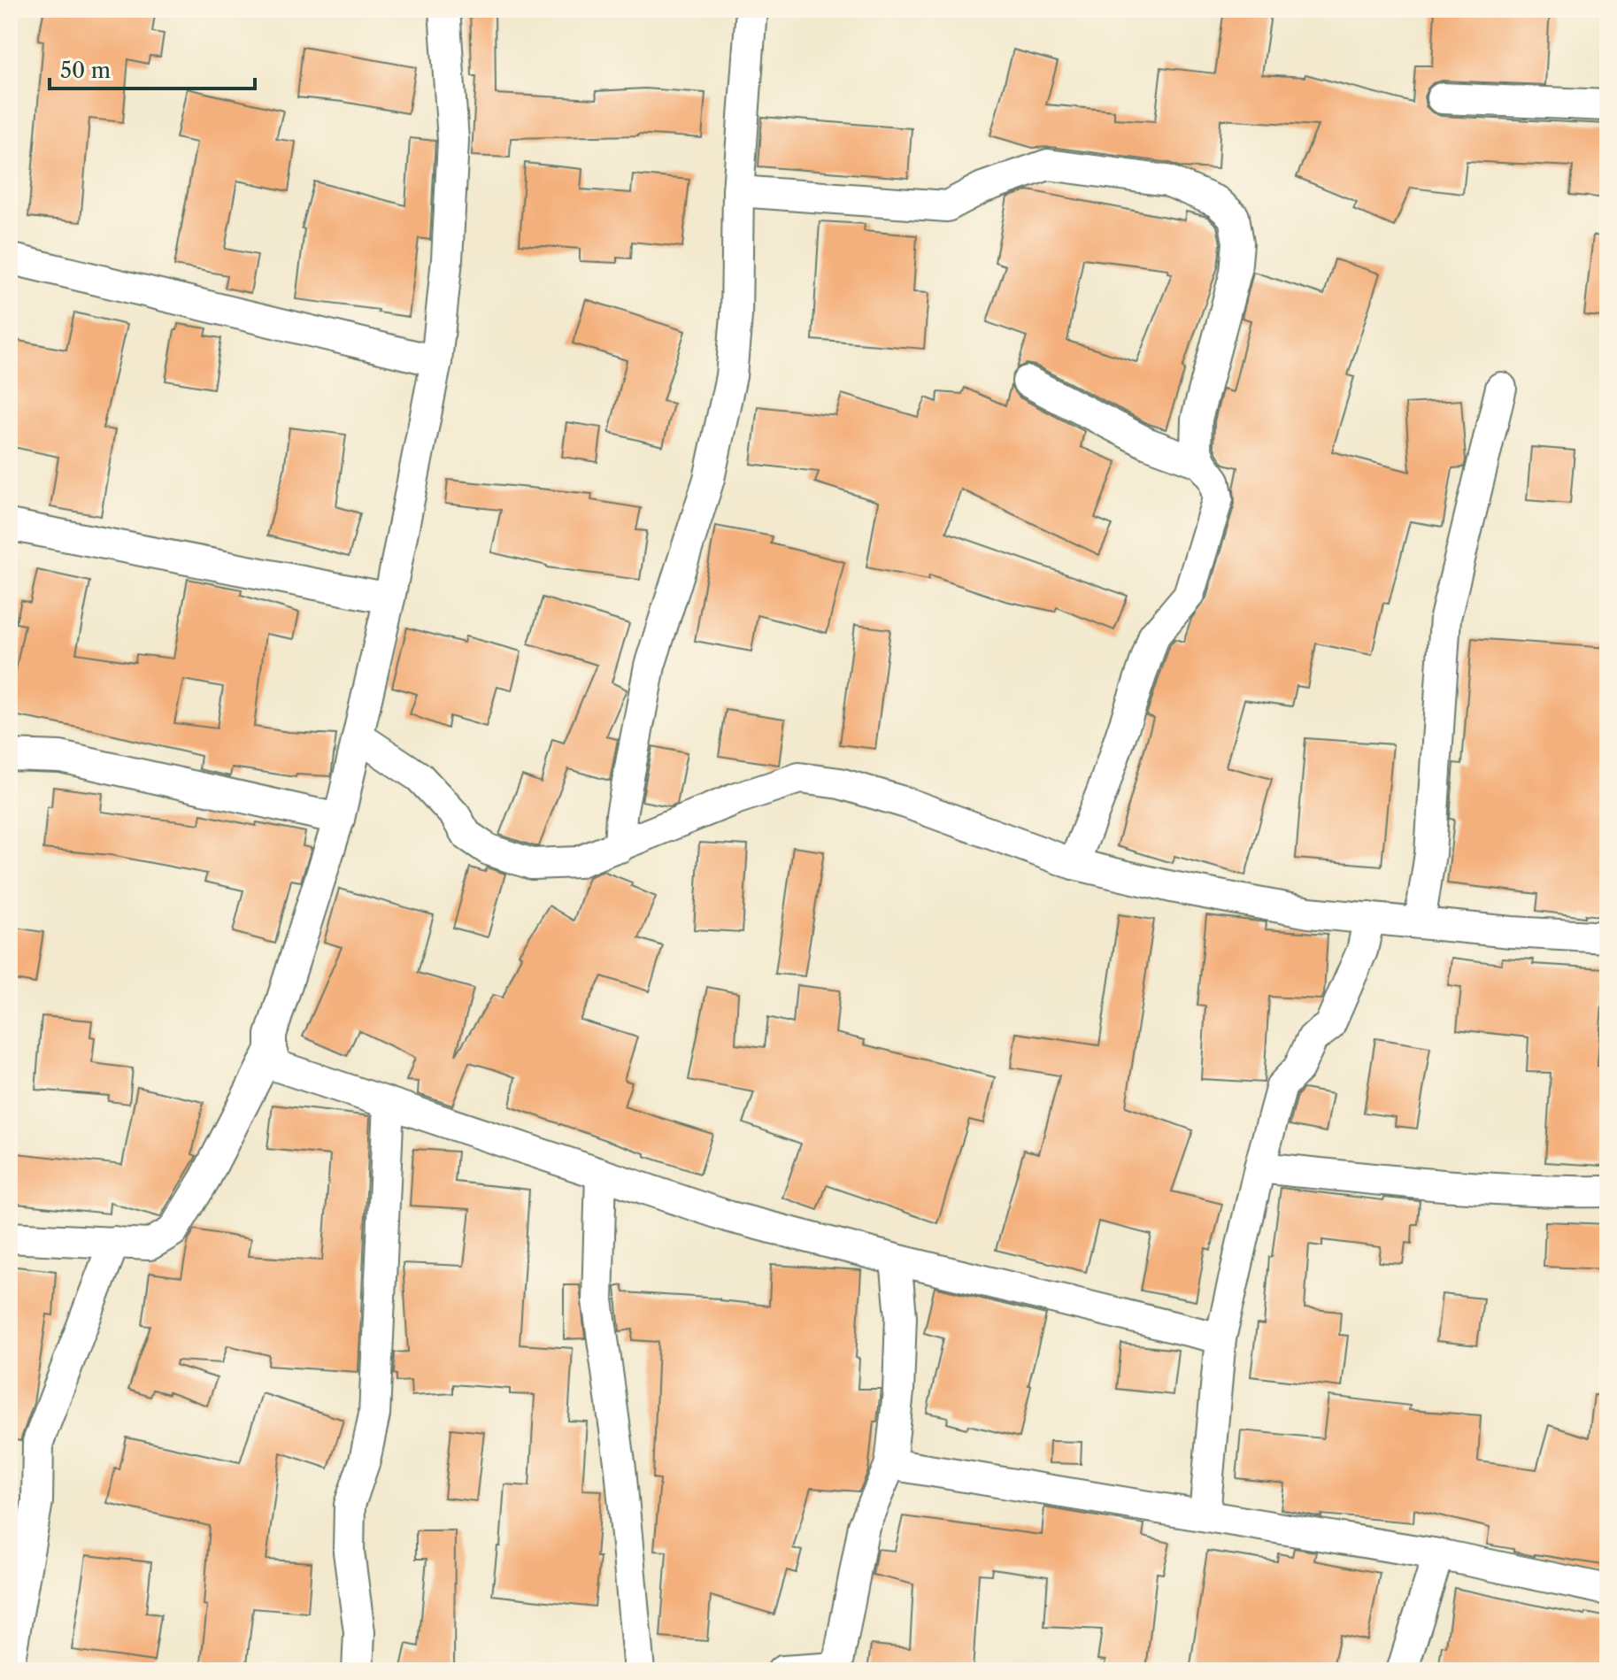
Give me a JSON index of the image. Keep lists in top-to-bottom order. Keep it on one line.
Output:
{"scale_bar":"50 m"}
